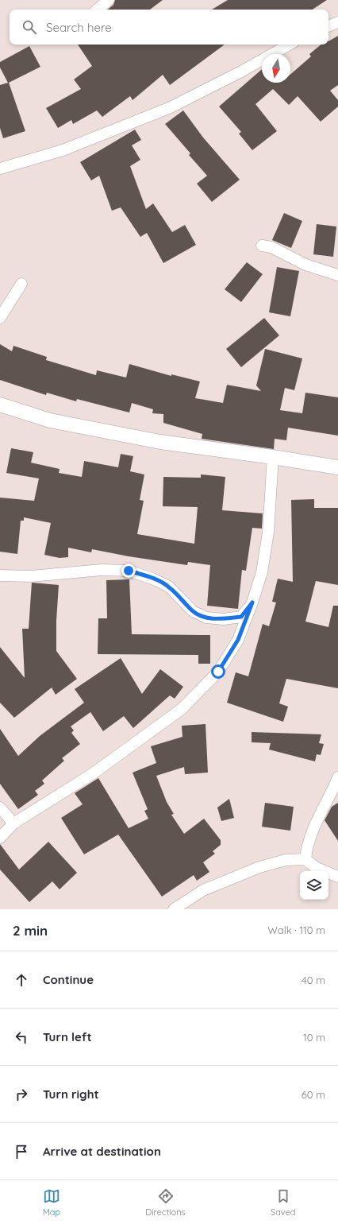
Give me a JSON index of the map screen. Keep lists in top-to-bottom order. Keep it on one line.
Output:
{"north":"bottom","page":{"search":"Search here","heading":["2 min","Walk · 110 m"],"list":[["Continue","40 m"],["Turn left","10 m"],["Turn right","60 m"],"Arrive at destination"],"nav":["Map","Directions","Saved"]}}
